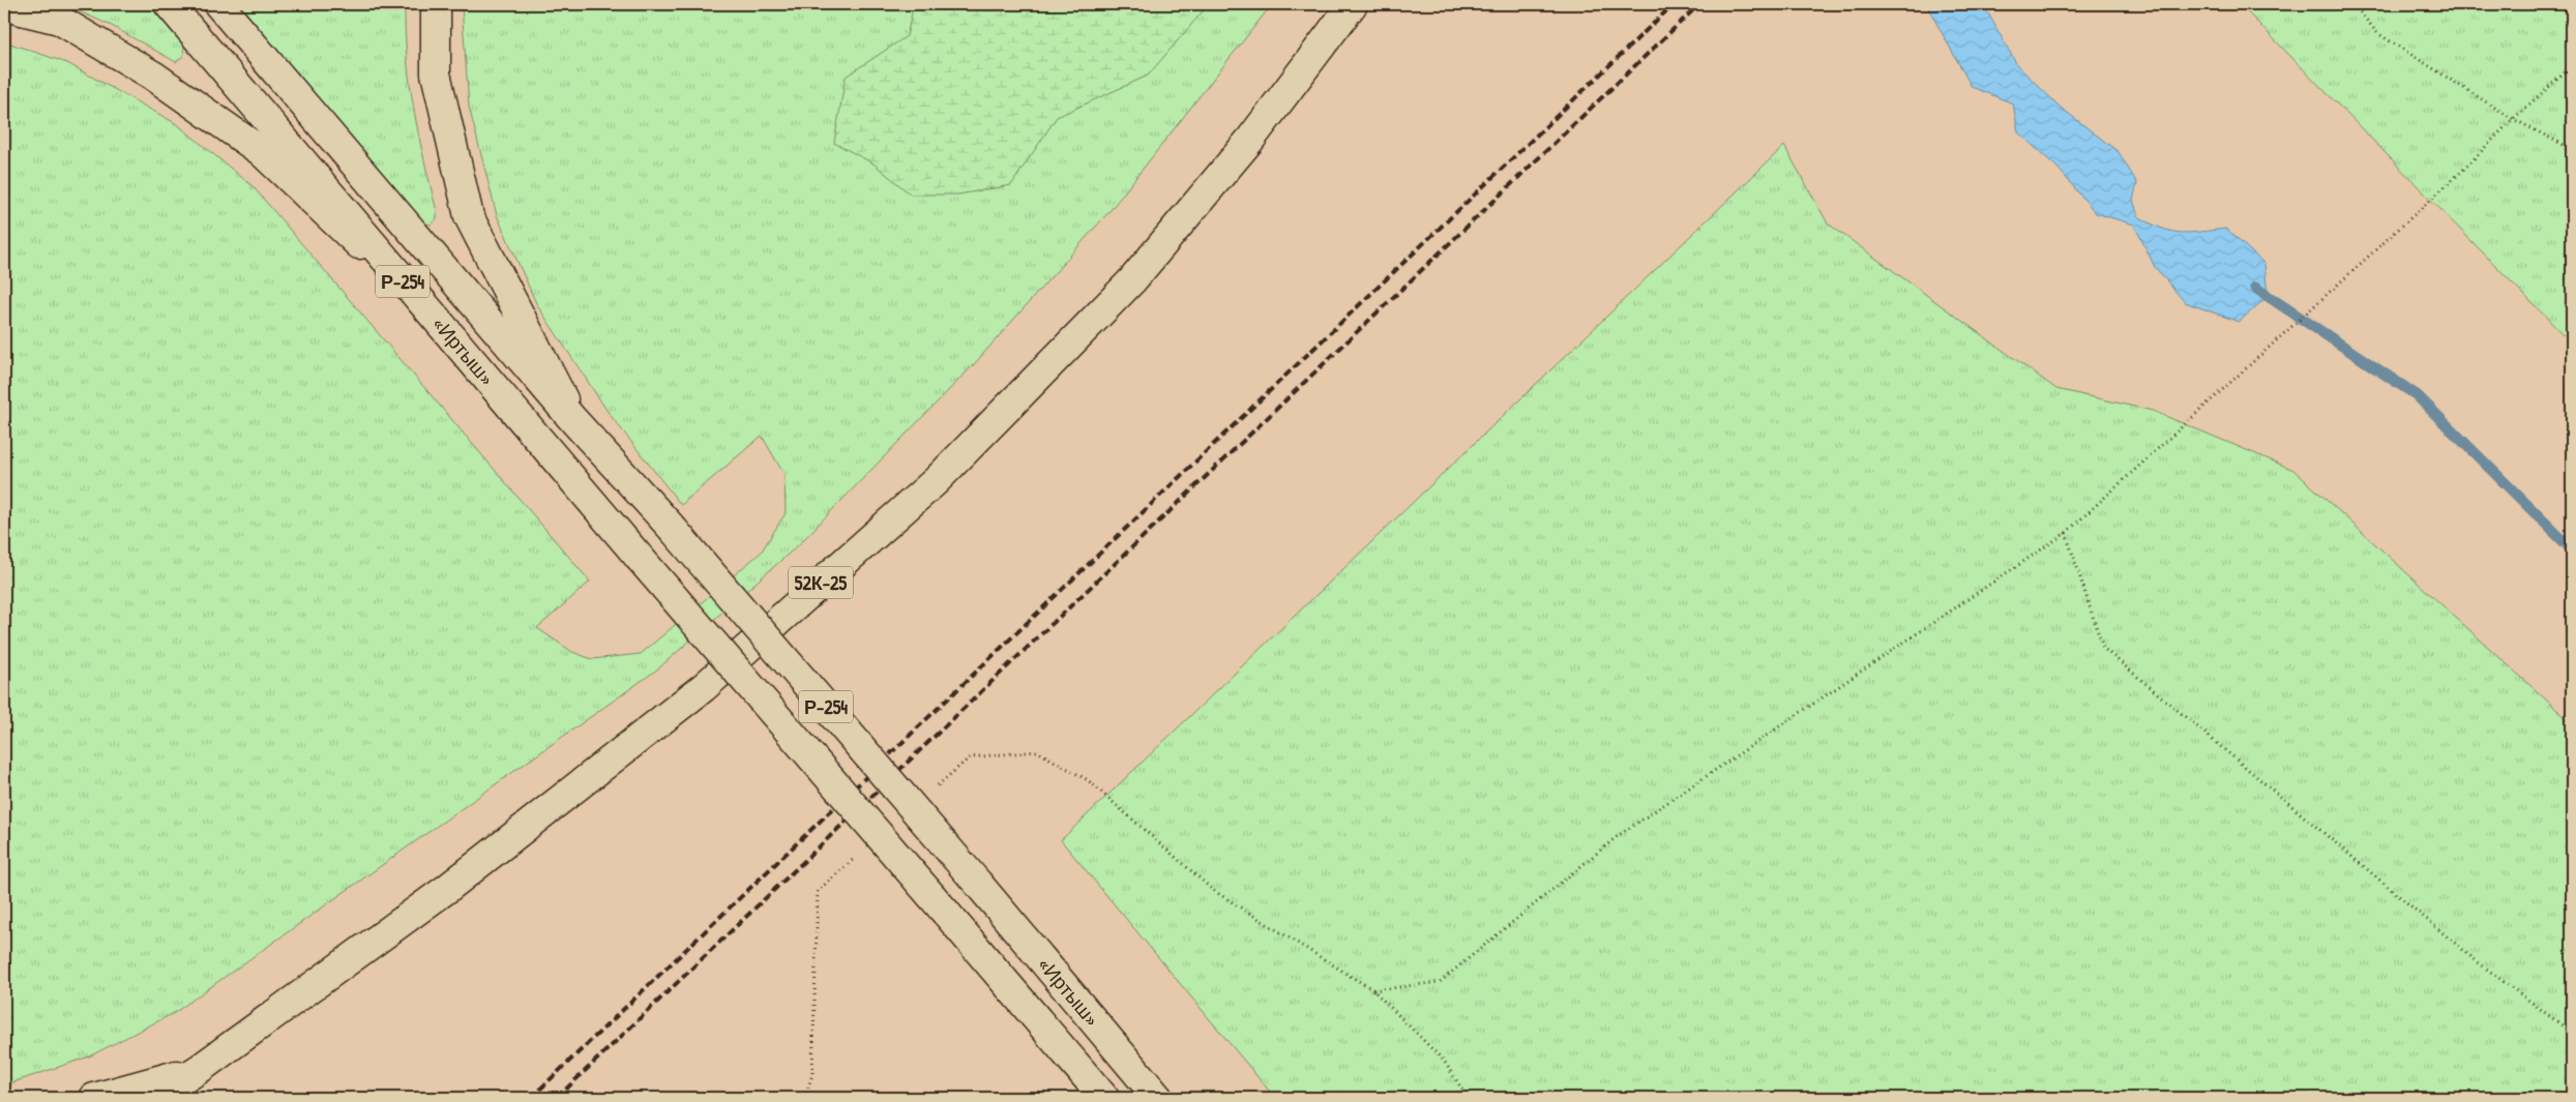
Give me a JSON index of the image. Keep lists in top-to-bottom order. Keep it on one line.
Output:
{"streets":{"main road":["Р-254","«Иртыш»","52К-25"]}}
